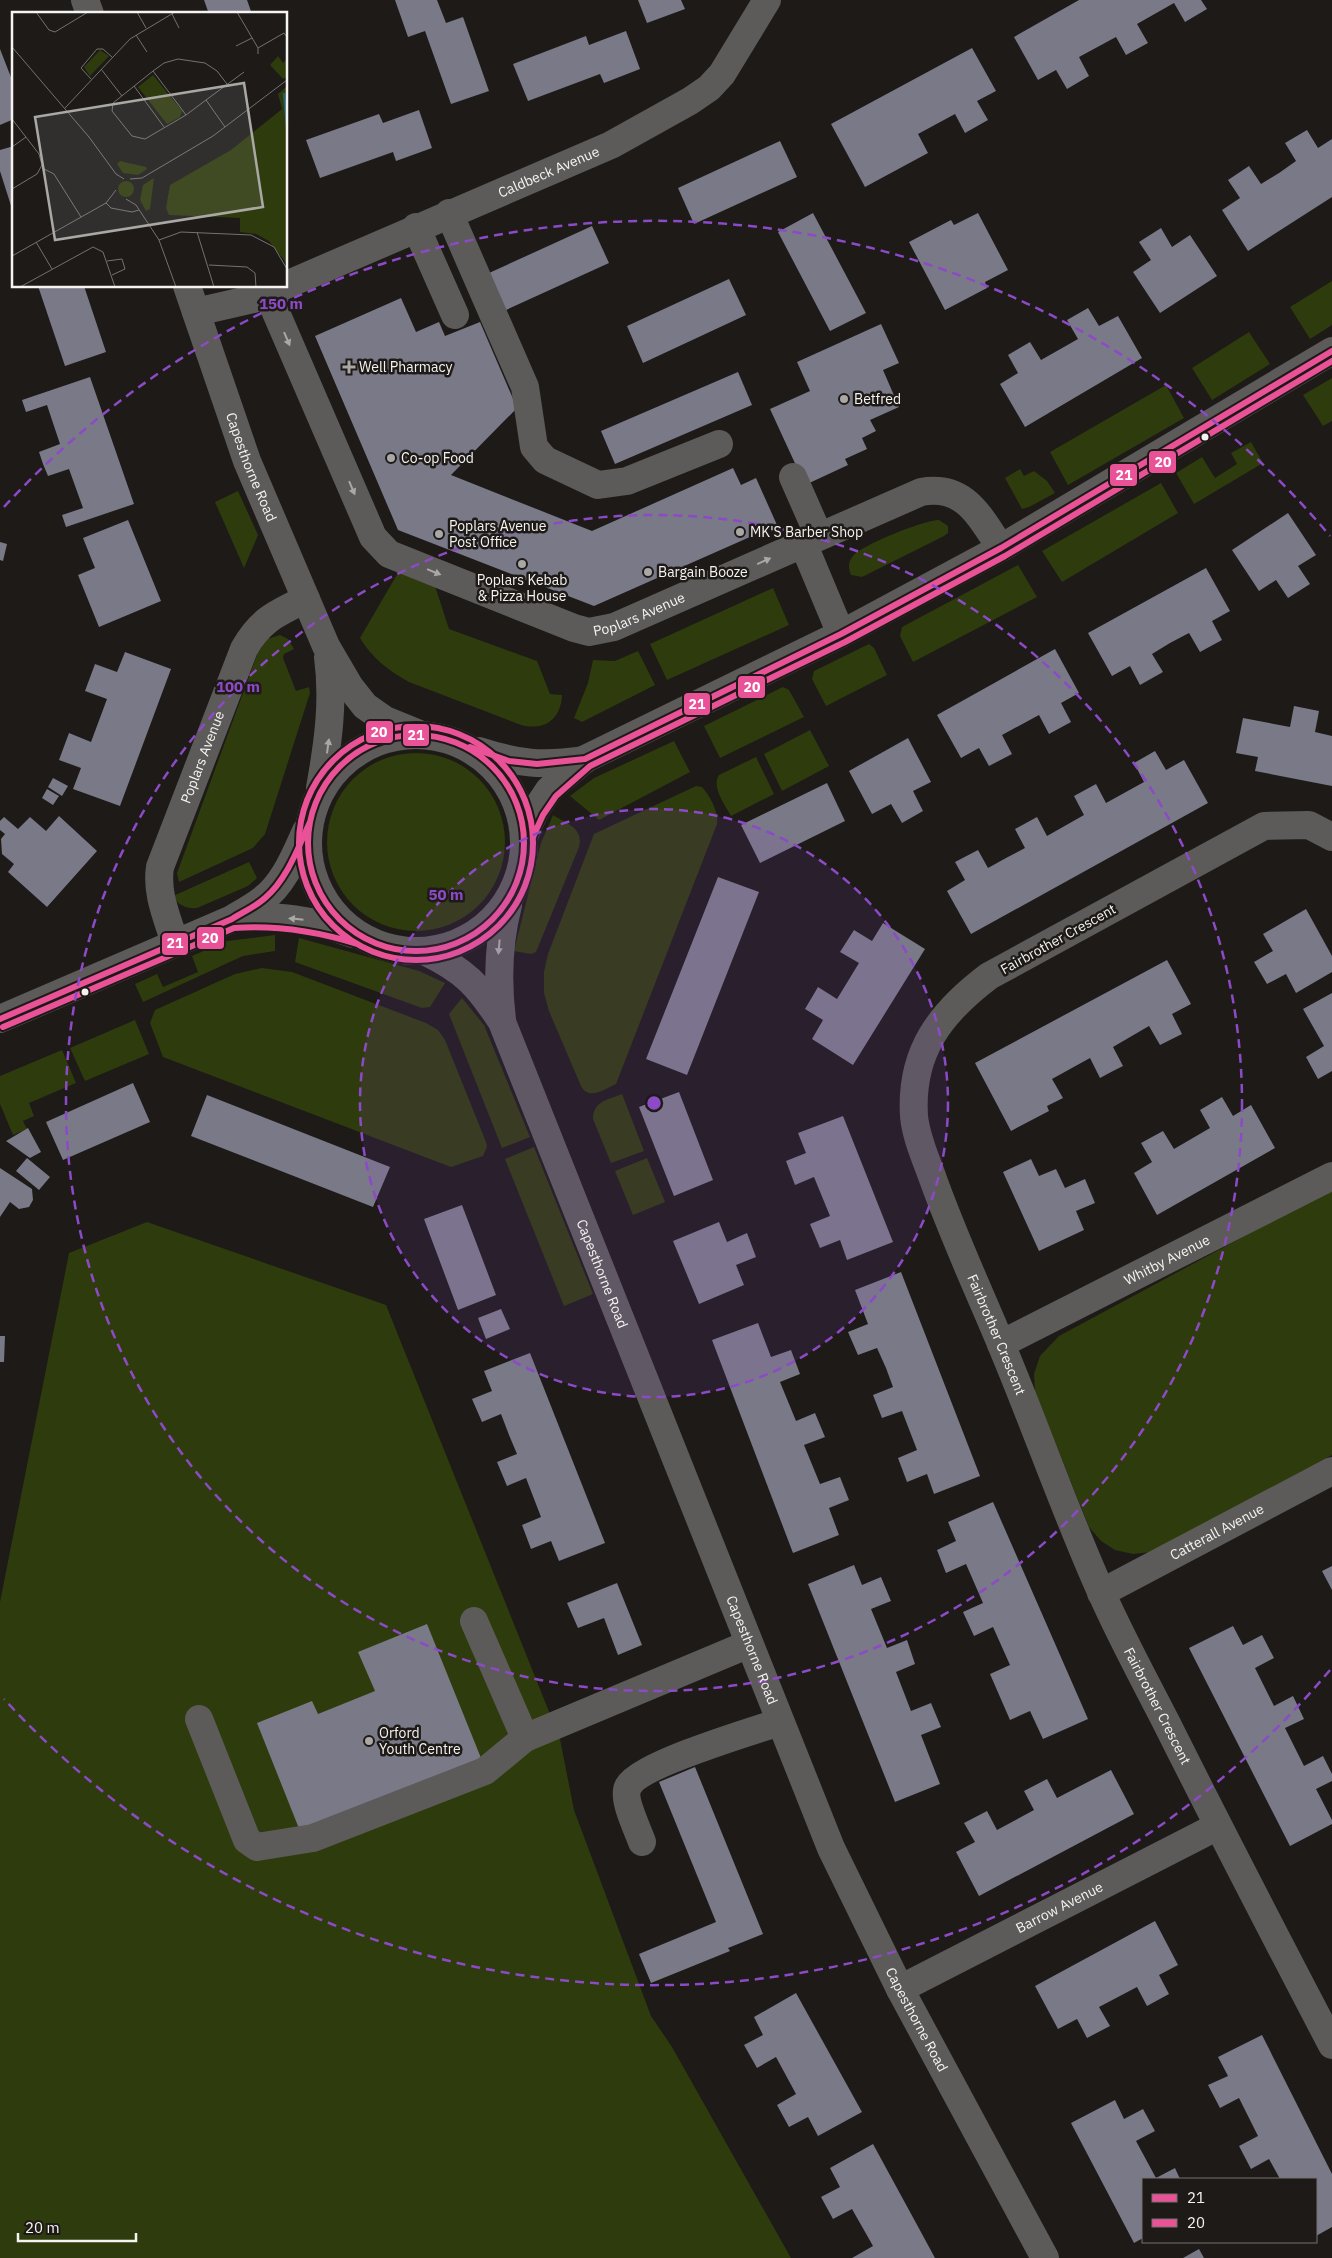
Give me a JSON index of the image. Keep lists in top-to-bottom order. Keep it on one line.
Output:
{"streets":{"street":["Caldbeck Avenue","Capesthorne Road","Poplars Avenue","Fairbrother Crescent","Whitby Avenue","Catterall Avenue","Barrow Avenue"]},"crossings":[["Caldbeck Avenue","Capesthorne Road"],["Caldbeck Avenue","Poplars Avenue"],["Capesthorne Road","Poplars Avenue"],["Capesthorne Road","Barrow Avenue"],["Fairbrother Crescent","Whitby Avenue"],["Fairbrother Crescent","Catterall Avenue"],["Fairbrother Crescent","Barrow Avenue"]],"places":{"health":["Well Pharmacy"],"other":["Betfred","Co-op Food","MK'S Barber Shop","Poplars Avenue Post Office","Poplars Kebab & Pizza House","Bargain Booze","Orford Youth Centre"]},"lines":["transit line 21","transit line 20"],"legend":["21","20"],"scale_bar":"20 m","rings":["150 m","100 m","50 m"]}
